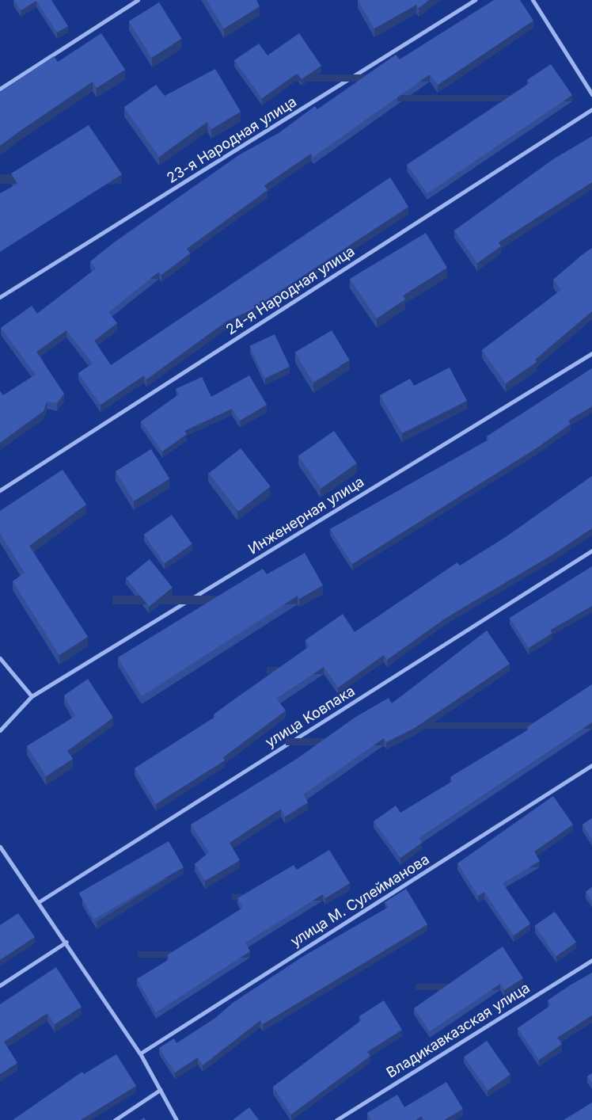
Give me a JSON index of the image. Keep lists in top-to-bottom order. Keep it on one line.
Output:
{"streets":{"street":["23-я Народная улица","24-я Народная улица","Инженерная улица","улица Ковпака","улица М. Сулейманова","Владикавказская улица"]}}
